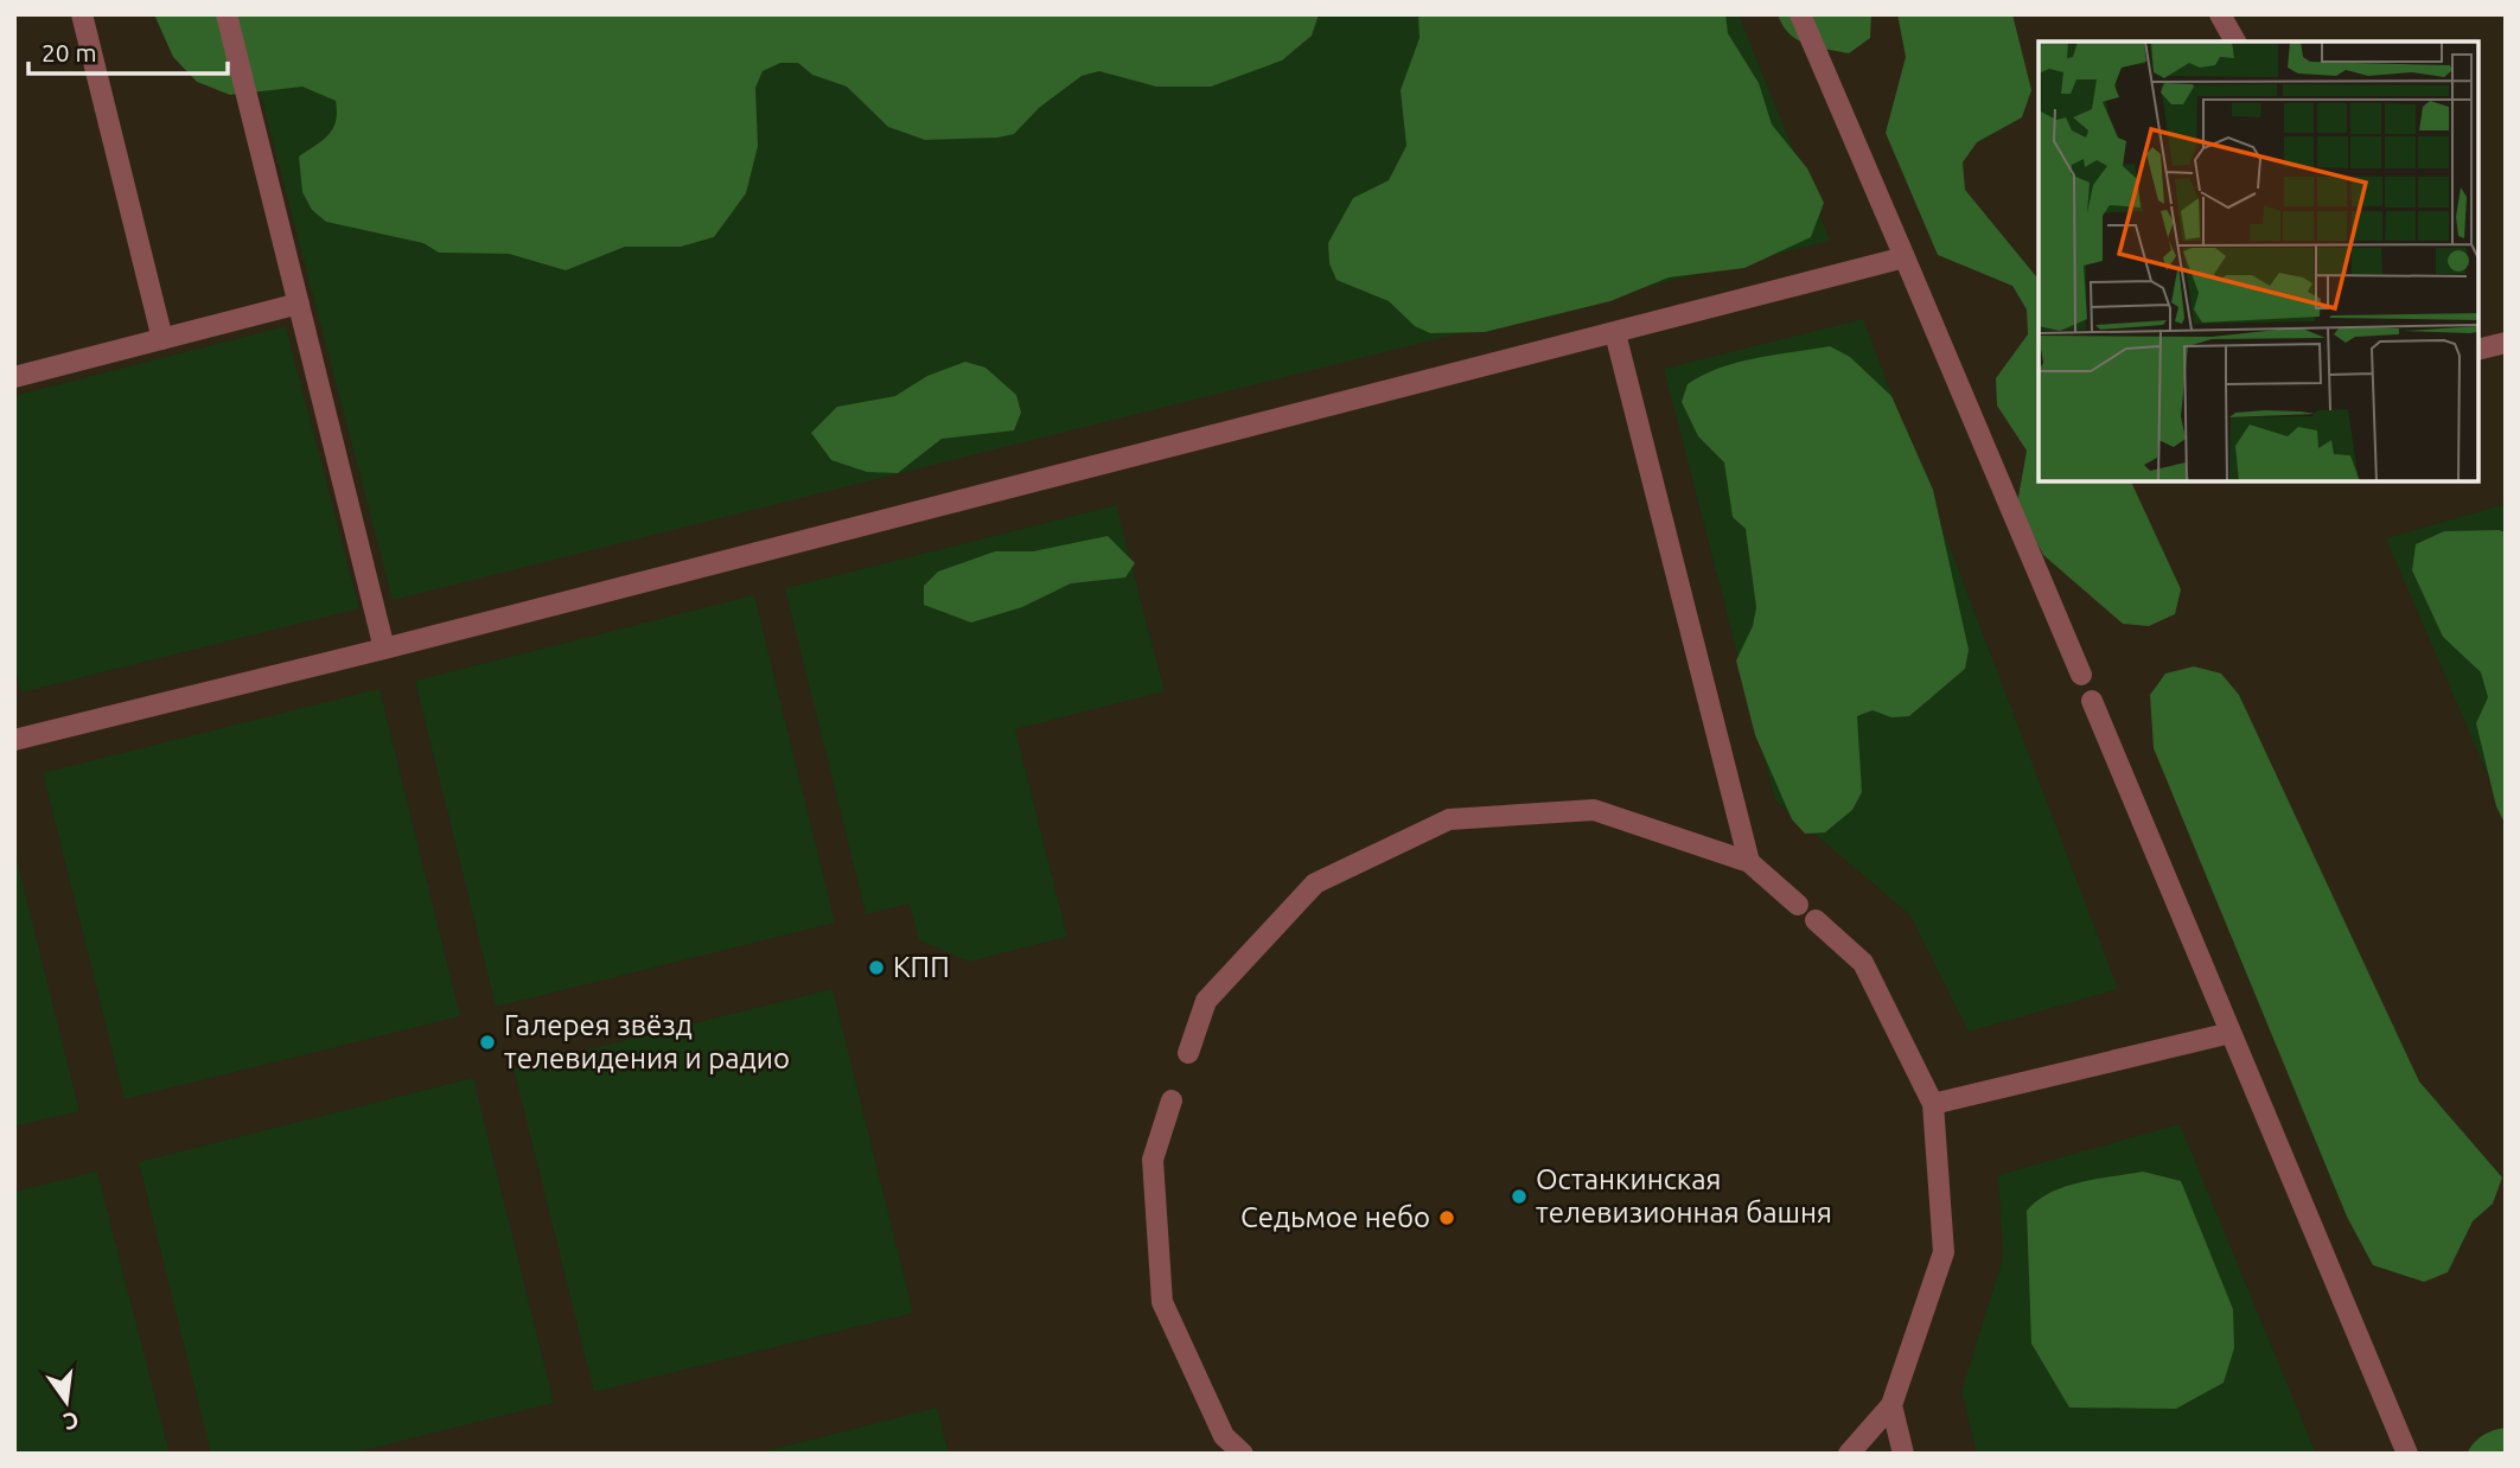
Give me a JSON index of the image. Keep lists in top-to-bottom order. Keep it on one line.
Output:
{"places":["КПП","Галерея звёзд телевидения и радио","Останкинская телевизионная башня","Седьмое небо"],"scale_bar":"20 m","north":"bottom"}
